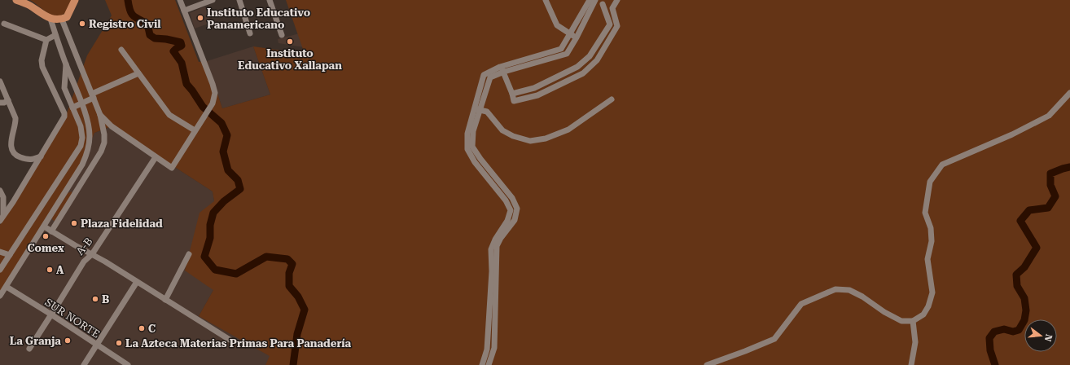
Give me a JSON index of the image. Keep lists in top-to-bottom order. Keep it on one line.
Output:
{"streets":{"street":["A-B","SUR NORTE"]},"crossings":[["A-B","SUR NORTE"]],"places":["Instituto Educativo Panamericano","Registro Civil","Instituto Educativo Xallapan","Plaza Fidelidad","Comex","A","B","C","La Granja","La Azteca Materias Primas Para Panadería"],"north":"right"}
